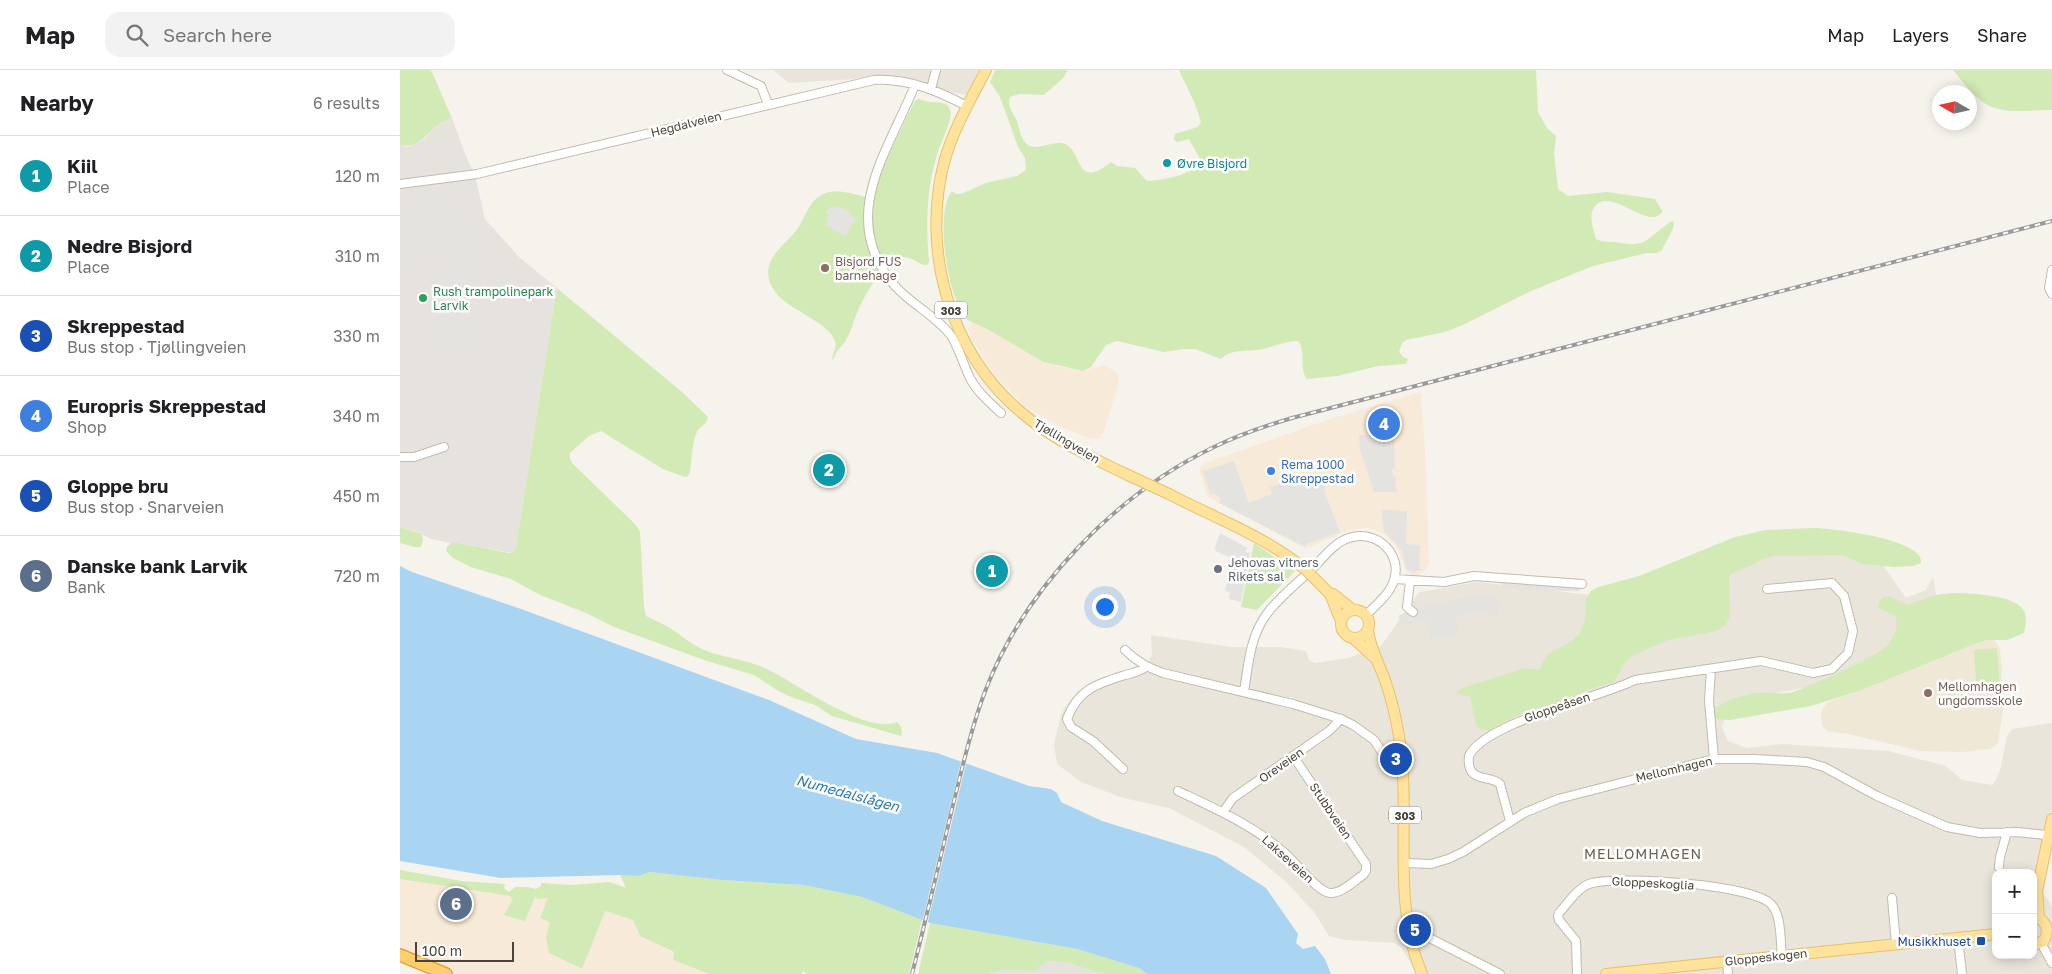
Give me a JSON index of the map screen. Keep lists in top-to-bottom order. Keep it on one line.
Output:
{"streets":{"main road":["303","Tjøllingveien","Gloppeskogen"],"street":["Hegdalveien","Gloppeåsen","Oreveien","Mellomhagen","Stubbveien","Lakseveien","Gloppeskoglia"]},"crossings":[["Hegdalveien","Tjøllingveien"],["303","Tjøllingveien"],["303","Mellomhagen"],["Gloppeåsen","Mellomhagen"],["Oreveien","Stubbveien"],["Oreveien","Lakseveien"],["Stubbveien","Lakseveien"],["Gloppeskoglia","Gloppeskogen"]],"districts":["MELLOMHAGEN"],"water":["Numedalslågen"],"places":{"other":["Øvre Bisjord","Bisjord FUS barnehage","Rush trampolinepark Larvik","Rema 1000 Skreppestad","Jehovas vitners Rikets sal","Mellomhagen ungdomsskole"],"transit":["Musikkhuset"]},"scale_bar":"100 m","north":"left","page":{"header":"Map","search":"Search here","nav":["Map","Layers","Share"],"heading":["Nearby","6 results"],"list":[{"mark":"1","name":"Kiil","note":"Place","value":"120 m"},{"mark":"2","name":"Nedre Bisjord","note":"Place","value":"310 m"},{"mark":"3","name":"Skreppestad","note":"Bus stop · Tjøllingveien","value":"330 m"},{"mark":"4","name":"Europris Skreppestad","note":"Shop","value":"340 m"},{"mark":"5","name":"Gloppe bru","note":"Bus stop · Snarveien","value":"450 m"},{"mark":"6","name":"Danske bank Larvik","note":"Bank","value":"720 m"}],"pins":["4","2","1","3","6","5"],"map_buttons":["+","−"],"scale":"100 m"}}
